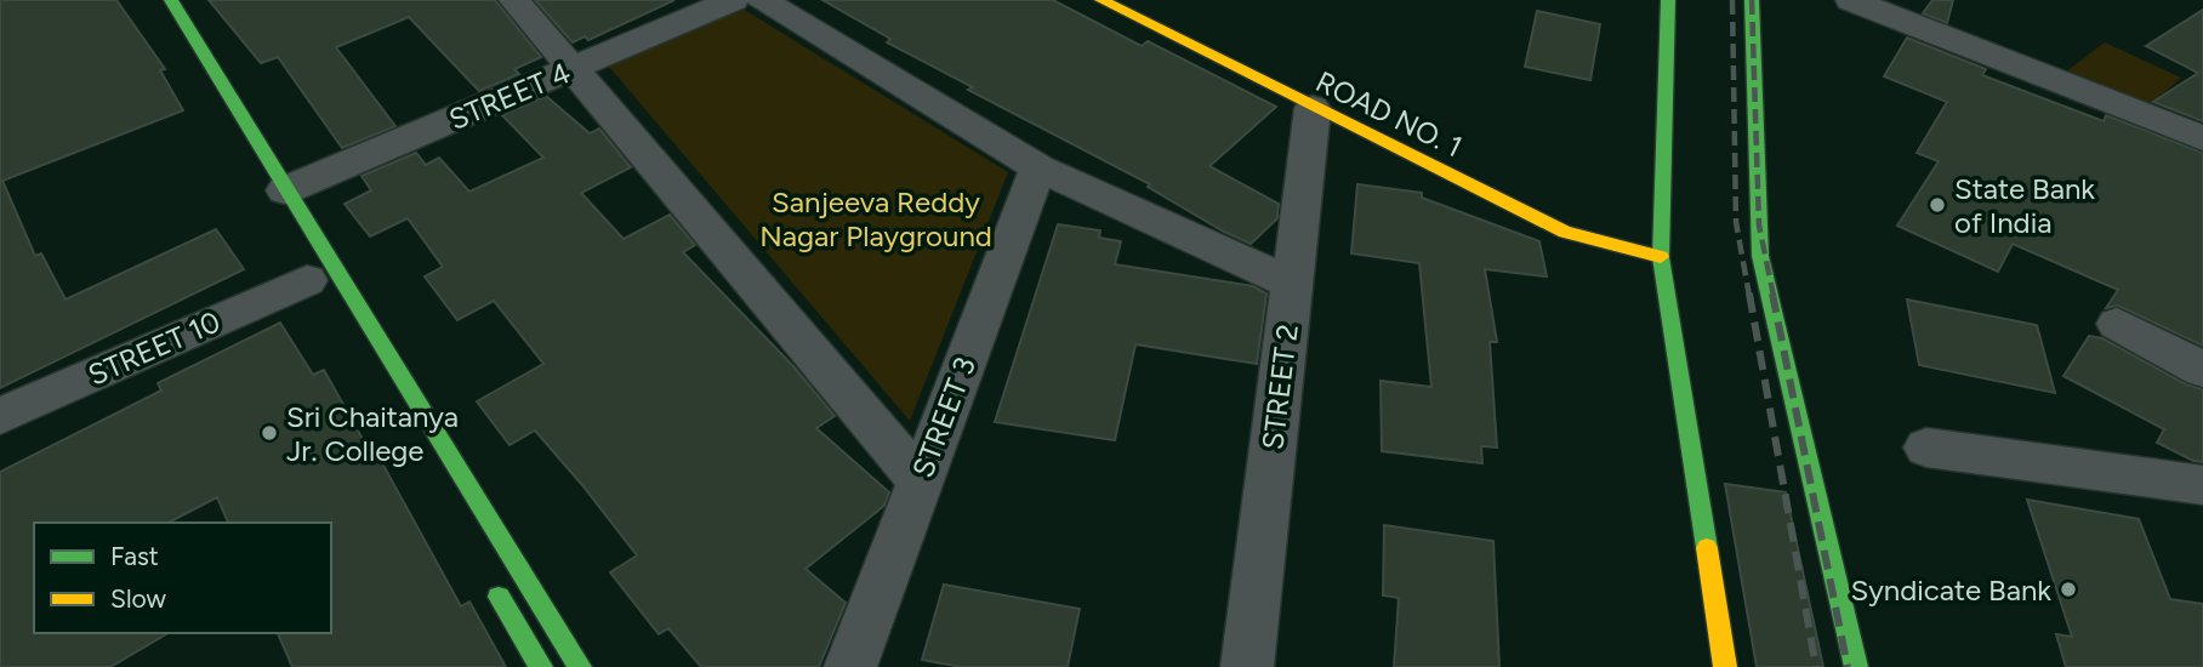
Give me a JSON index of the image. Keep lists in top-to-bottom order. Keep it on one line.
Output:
{"streets":{"main road":["ROAD NO. 1"],"street":["STREET 4","STREET 10","STREET 2","STREET 3"]},"crossings":[["ROAD NO. 1","STREET 2"]],"parks":["Sanjeeva Reddy Nagar Playground"],"places":["State Bank of India","Sri Chaitanya Jr. College","Syndicate Bank"],"legend":["Fast","Slow"]}
